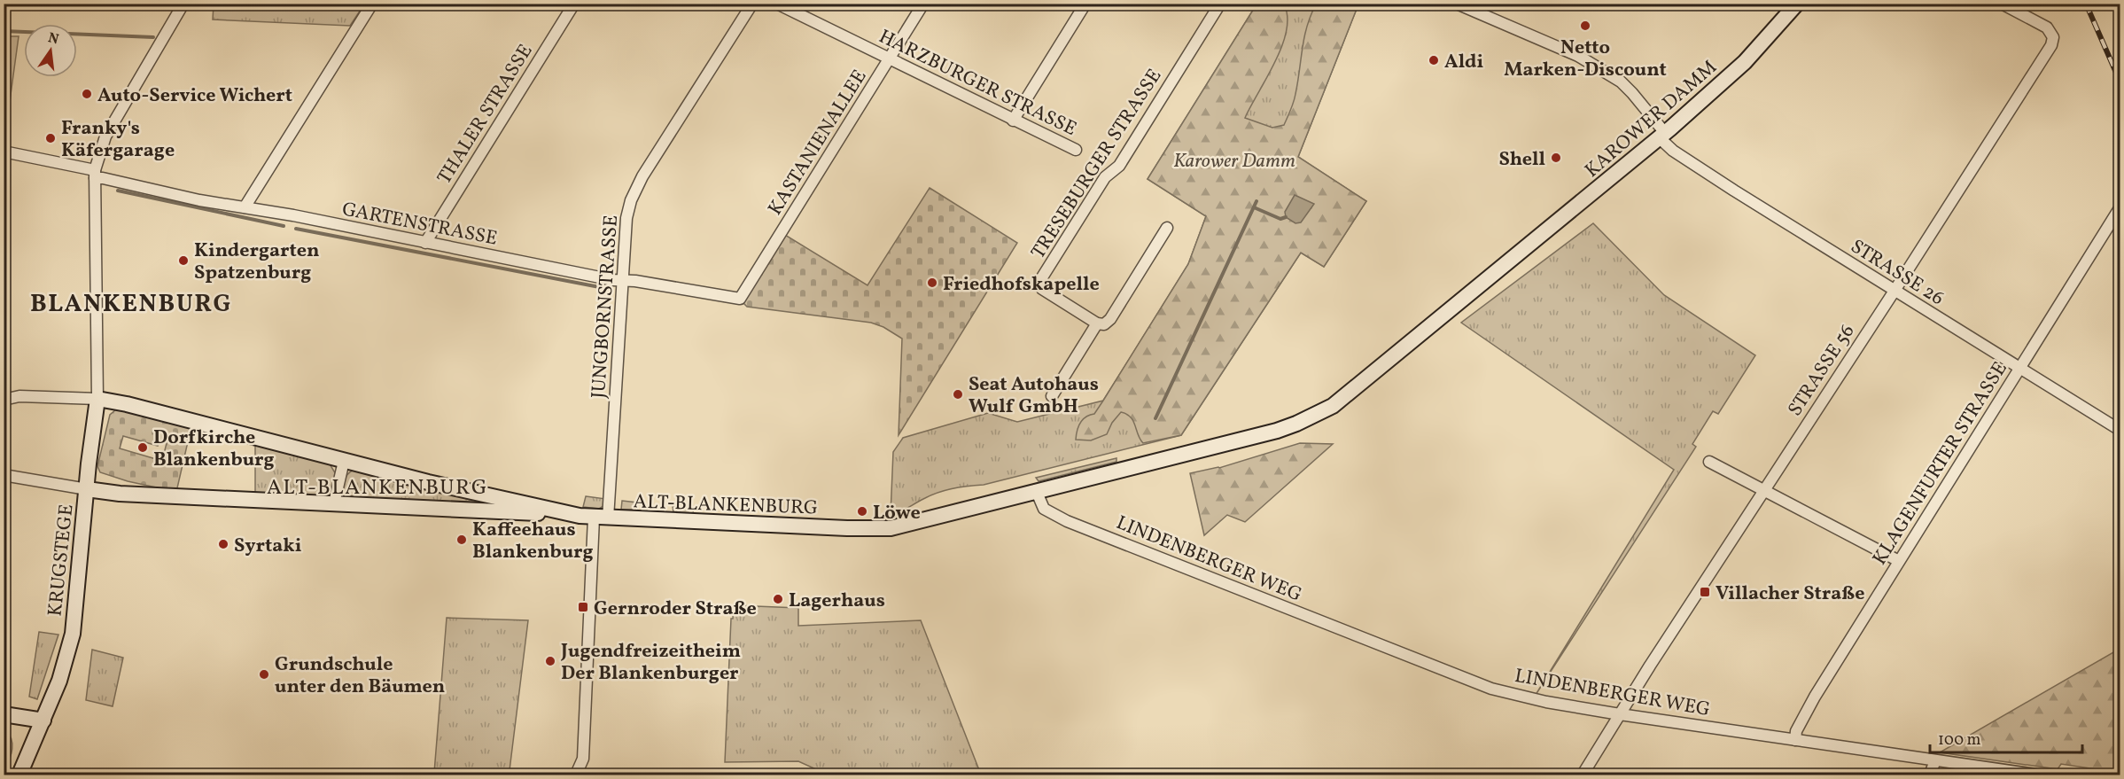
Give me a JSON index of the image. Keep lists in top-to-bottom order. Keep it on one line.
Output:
{"streets":{"main road":["KAROWER DAMM","ALT-BLANKENBURG","KRUGSTEGE"],"street":["HARZBURGER STRASSE","THALER STRASSE","KASTANIENALLEE","TRESEBURGER STRASSE","GARTENSTRASSE","STRASSE 26","JUNGBORNSTRASSE","STRASSE 56","KLAGENFURTER STRASSE","LINDENBERGER WEG"]},"crossings":[["HARZBURGER STRASSE","KASTANIENALLEE"],["THALER STRASSE","GARTENSTRASSE"],["KAROWER DAMM","STRASSE 26"],["KAROWER DAMM","ALT-BLANKENBURG"],["KAROWER DAMM","LINDENBERGER WEG"],["KASTANIENALLEE","GARTENSTRASSE"],["GARTENSTRASSE","JUNGBORNSTRASSE"],["STRASSE 26","STRASSE 56"],["STRASSE 26","KLAGENFURTER STRASSE"],["JUNGBORNSTRASSE","ALT-BLANKENBURG"],["STRASSE 56","LINDENBERGER WEG"],["KLAGENFURTER STRASSE","LINDENBERGER WEG"],["ALT-BLANKENBURG","KRUGSTEGE"]],"districts":["BLANKENBURG","ALT-BLANKENBURG"],"parks":["Karower Damm"],"places":{"other":["Netto Marken-Discount","Aldi","Auto-Service Wichert","Franky's Käfergarage","Shell","Kindergarten Spatzenburg","Friedhofskapelle","Seat Autohaus Wulf GmbH","Dorfkirche Blankenburg","Löwe","Kaffeehaus Blankenburg","Syrtaki","Lagerhaus","Jugendfreizeitheim Der Blankenburger","Grundschule unter den Bäumen"],"transit":["Villacher Straße","Gernroder Straße"]},"scale_bar":"100 m","north":"top"}
